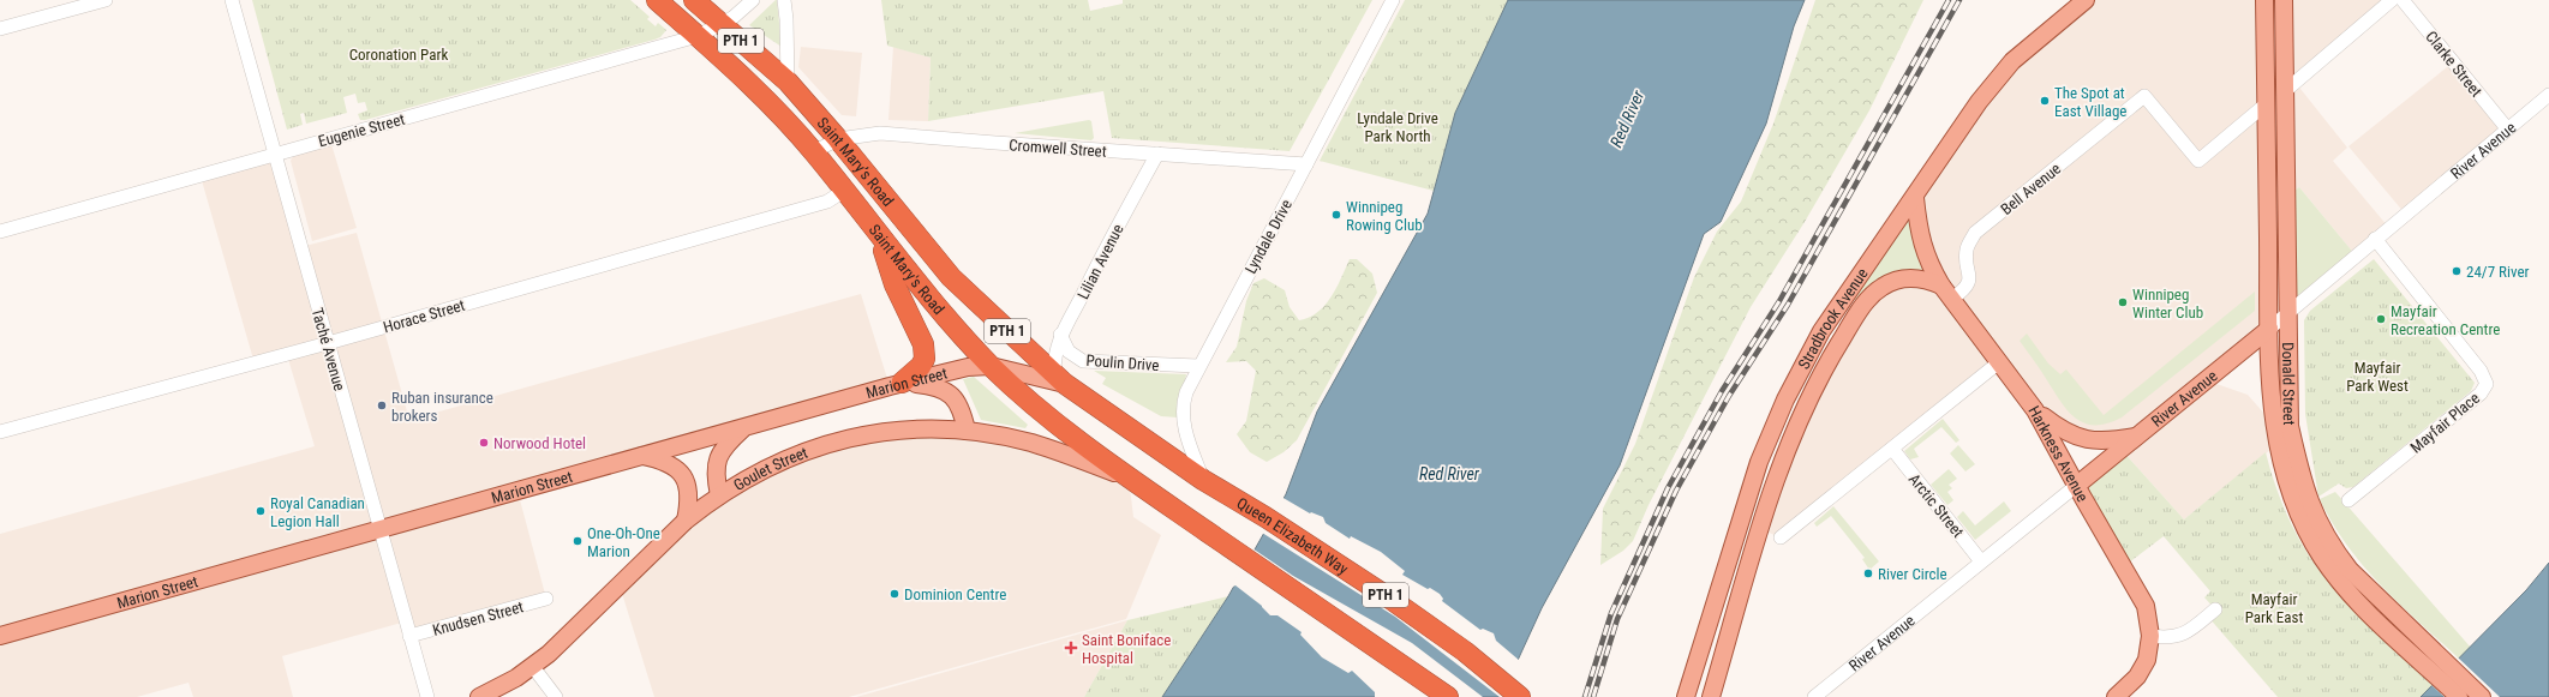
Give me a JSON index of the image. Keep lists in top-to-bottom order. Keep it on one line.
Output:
{"streets":{"highway":["PTH 1","Saint Mary’s Road","Saint Mary's Road","Queen Elizabeth Way"],"main road":["River Avenue","Stradbrook Avenue","Marion Street","Donald Street","Harkness Avenue","Goulet Street"],"street":["Clarke Street","Eugenie Street","Cromwell Street","Bell Avenue","Lyndale Drive","Lilian Avenue","Horace Street","Taché Avenue","Poulin Drive","Mayfair Place","Arctic Street","Knudsen Street"]},"crossings":[["PTH 1","Eugenie Street"],["PTH 1","Saint Mary’s Road"],["Clarke Street","River Avenue"],["Eugenie Street","Saint Mary's Road"],["Eugenie Street","Taché Avenue"],["Cromwell Street","Saint Mary’s Road"],["Cromwell Street","Lyndale Drive"],["Cromwell Street","Lilian Avenue"],["Cromwell Street","Saint Mary's Road"],["River Avenue","Donald Street"],["River Avenue","Mayfair Place"],["River Avenue","Harkness Avenue"],["River Avenue","Arctic Street"],["Saint Mary’s Road","Saint Mary's Road"],["Bell Avenue","Donald Street"],["Bell Avenue","Harkness Avenue"],["Lyndale Drive","Saint Mary's Road"],["Lyndale Drive","Poulin Drive"],["Lyndale Drive","Queen Elizabeth Way"],["Lilian Avenue","Saint Mary's Road"],["Lilian Avenue","Poulin Drive"],["Lilian Avenue","Marion Street"],["Saint Mary's Road","Horace Street"],["Saint Mary's Road","Marion Street"],["Saint Mary's Road","Goulet Street"],["Saint Mary's Road","Queen Elizabeth Way"],["Horace Street","Taché Avenue"],["Stradbrook Avenue","Harkness Avenue"],["Taché Avenue","Marion Street"],["Taché Avenue","Knudsen Street"]],"water":["Red River"],"parks":["Coronation Park","Lyndale Drive Park North","Mayfair Park West","Mayfair Park East"],"places":{"other":["The Spot at East Village","Winnipeg Rowing Club","24/7 River","Winnipeg Winter Club","Mayfair Recreation Centre","Ruban insurance brokers","Norwood Hotel","Royal Canadian Legion Hall","One-Oh-One Marion","River Circle","Dominion Centre"],"health":["Saint Boniface Hospital"]}}
